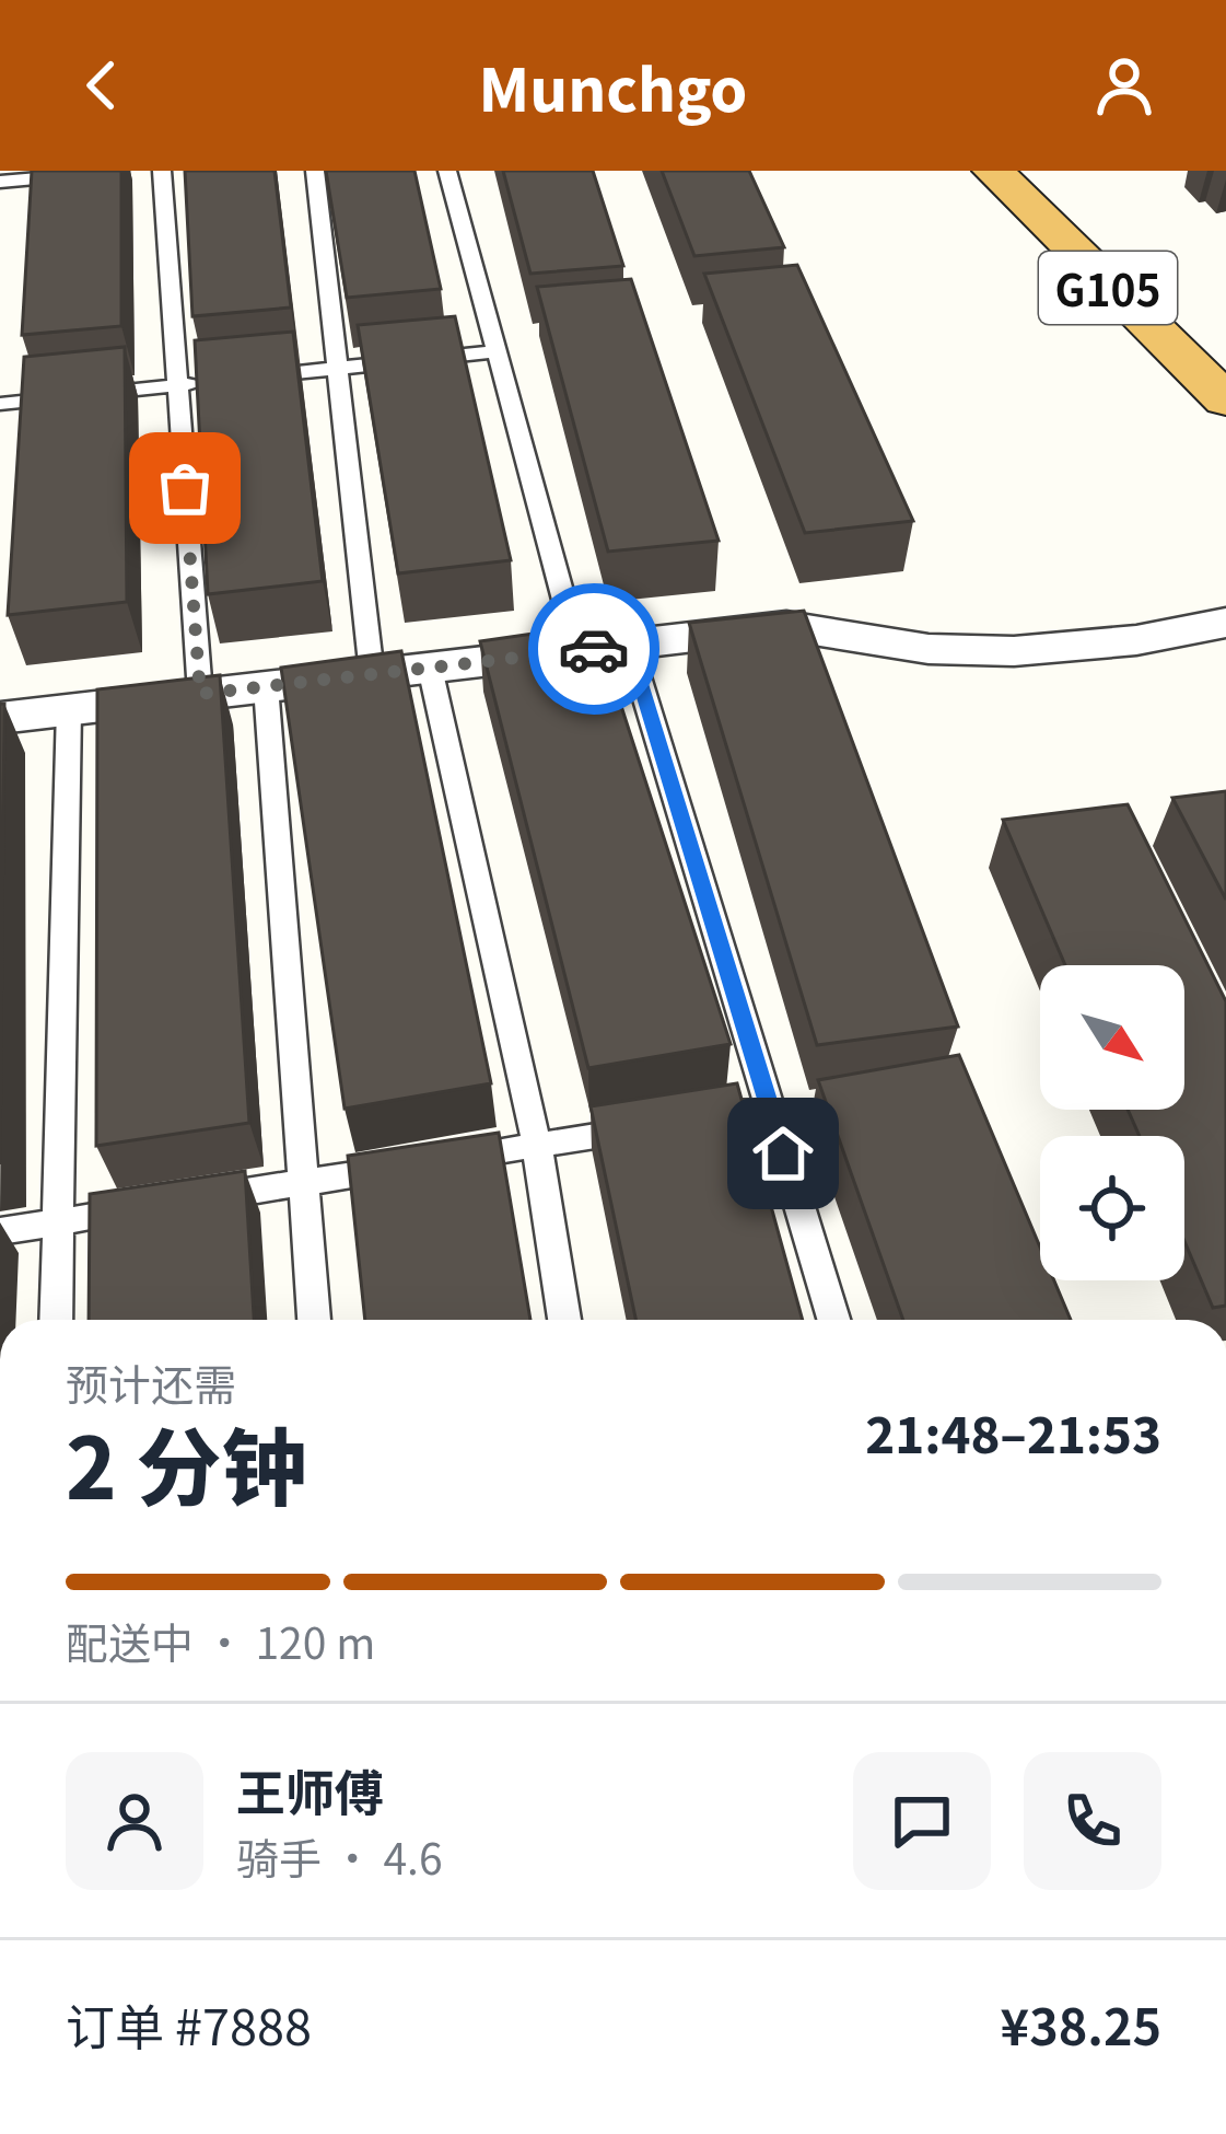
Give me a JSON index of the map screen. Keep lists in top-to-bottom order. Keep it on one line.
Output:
{"streets":{"highway":["G105"]},"north":"bottom right","page":{"header":"Munchgo","heading":["2 分钟","预计还需","21:48–21:53"],"panel":["王师傅","骑手 · 4.6","订单 #7888","¥38.25"],"bar":"配送中 · 120 m"}}
